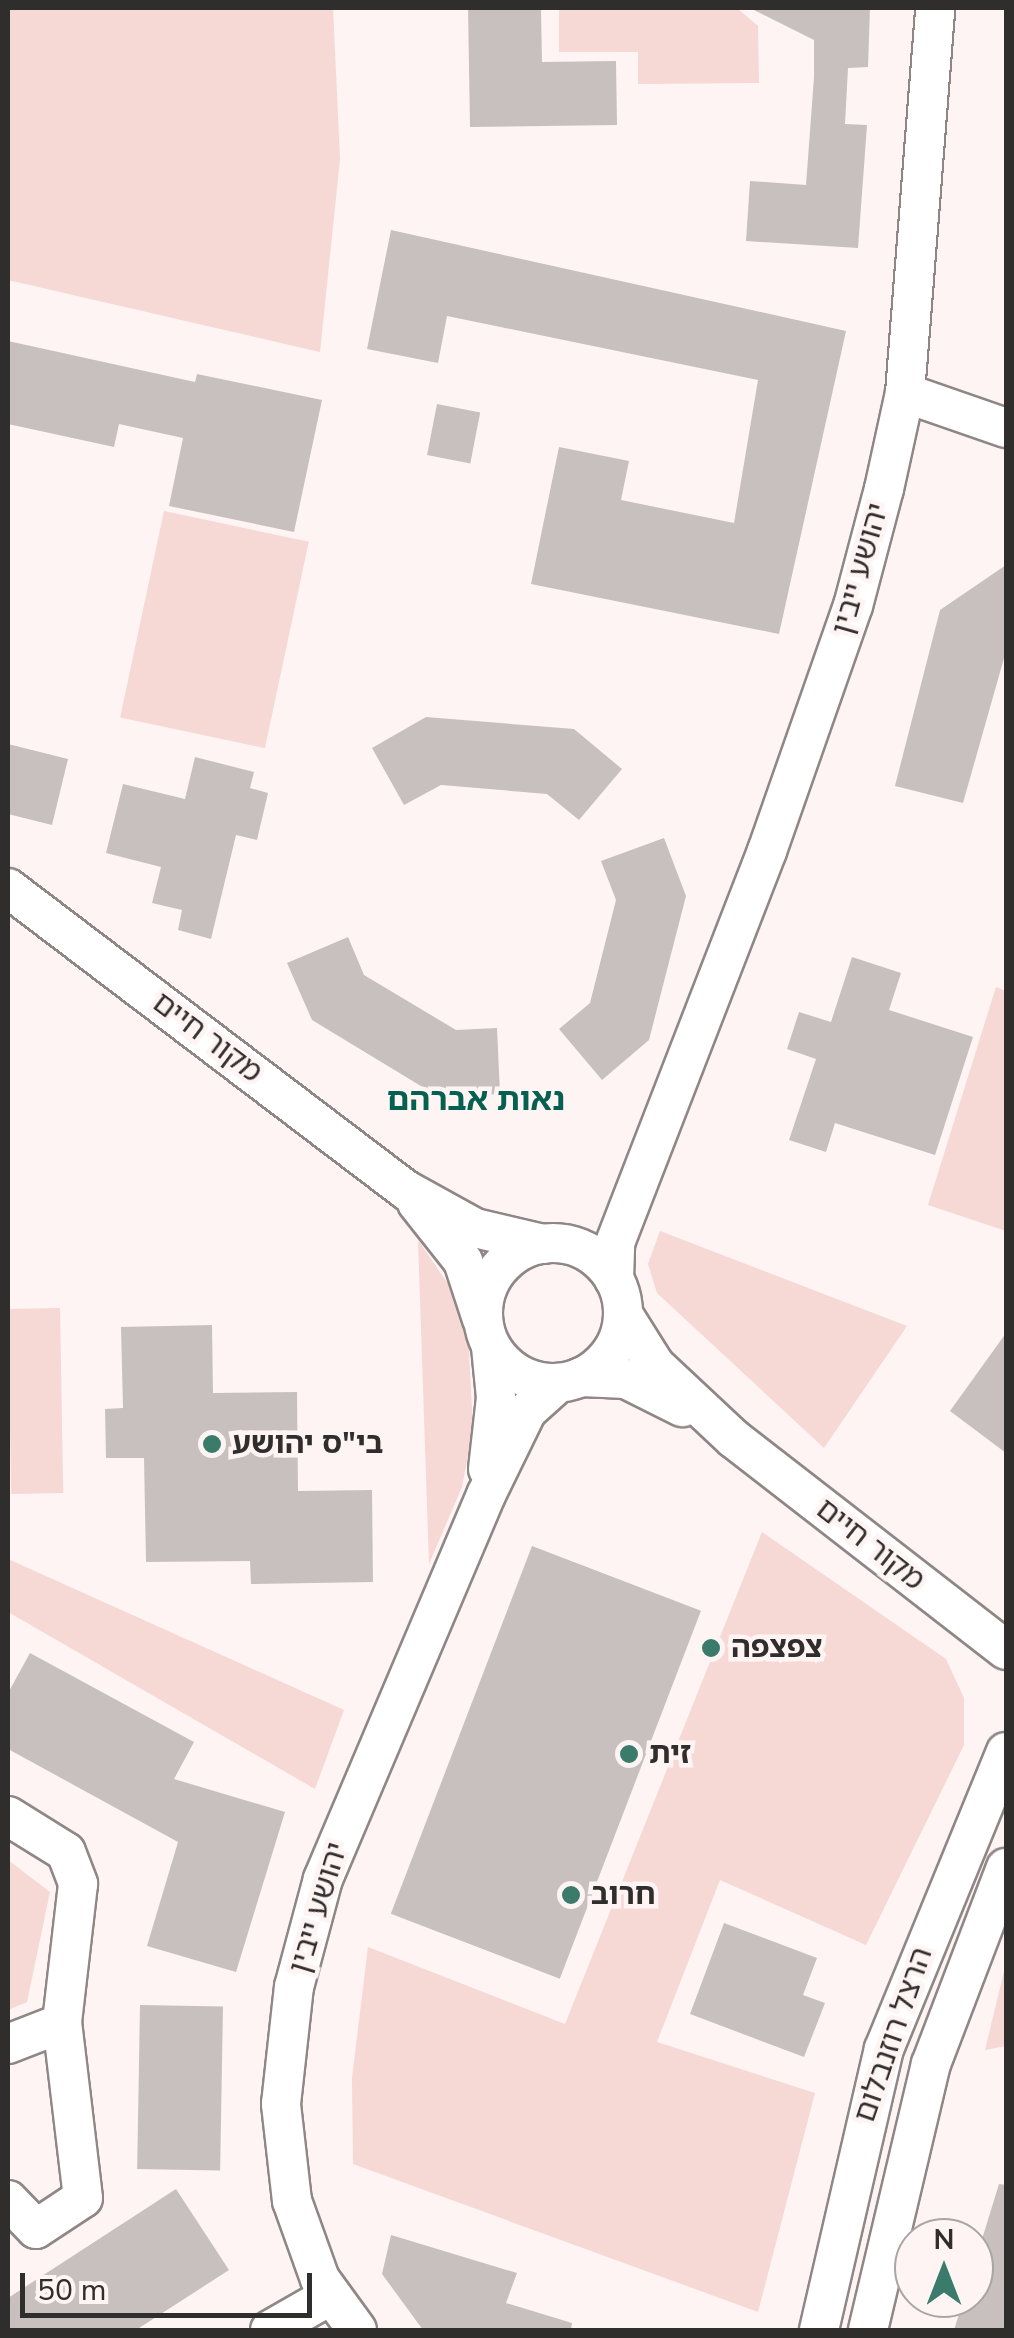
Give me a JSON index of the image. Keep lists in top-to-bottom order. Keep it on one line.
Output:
{"streets":{"street":["יהושע ייבין","מקור חיים","הרצל רוזנבלום"]},"crossings":[["יהושע ייבין","מקור חיים"]],"districts":["נאות אברהם"],"places":["בי\"ס יהושע","צפצפה","זית","חרוב"],"scale_bar":"50 m","north":"top"}
